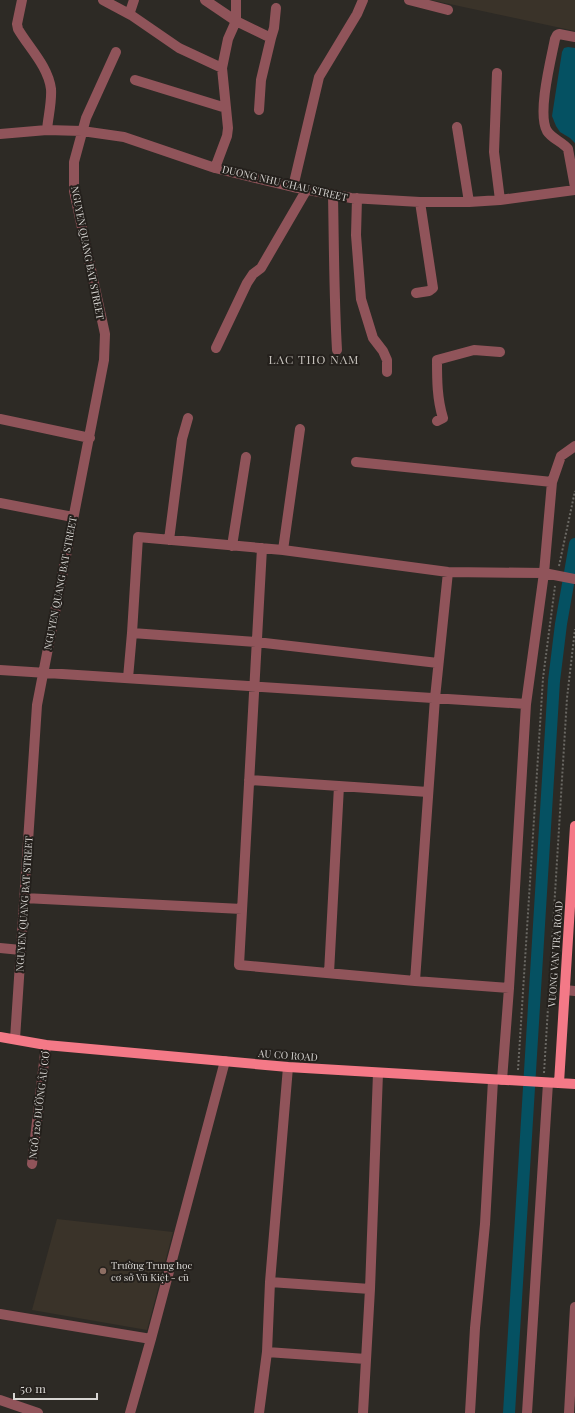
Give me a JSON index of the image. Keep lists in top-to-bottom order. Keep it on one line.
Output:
{"streets":{"main road":["VUONG VAN TRA ROAD","AU CO ROAD"],"street":["DUONG NHU CHAU STREET","NGUYEN QUANG BAT STREET","NGÕ 120 ĐƯỜNG ÂU CƠ"]},"crossings":[["DUONG NHU CHAU STREET","NGUYEN QUANG BAT STREET"],["NGUYEN QUANG BAT STREET","AU CO ROAD"],["VUONG VAN TRA ROAD","AU CO ROAD"],["AU CO ROAD","NGÕ 120 ĐƯỜNG ÂU CƠ"]],"districts":["LAC THO NAM"],"places":["Trường Trung học cơ sở Vũ Kiệt - cũ"],"scale_bar":"50 m"}
